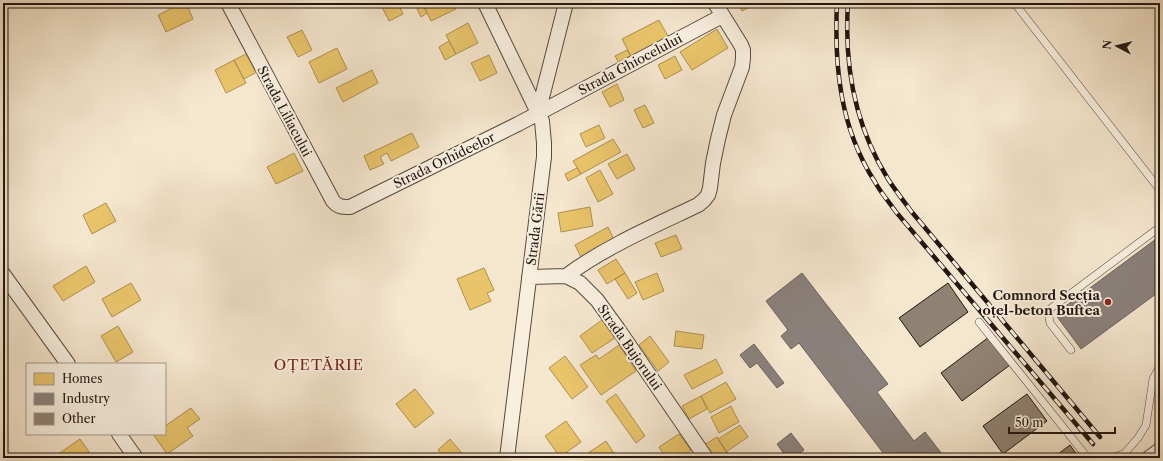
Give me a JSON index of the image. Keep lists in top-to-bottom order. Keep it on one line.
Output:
{"streets":{"street":["Strada Ghiocelului","Strada Liliacului","Strada Orhideelor","Strada Gării","Strada Bujorului"]},"crossings":[["Strada Ghiocelului","Strada Orhideelor"],["Strada Ghiocelului","Strada Gării"],["Strada Liliacului","Strada Orhideelor"],["Strada Orhideelor","Strada Gării"]],"districts":["OȚETĂRIE"],"places":["Comnord Secția oțel-beton Buftea"],"legend":["Homes","Industry","Other"],"scale_bar":"50 m","north":"left"}
